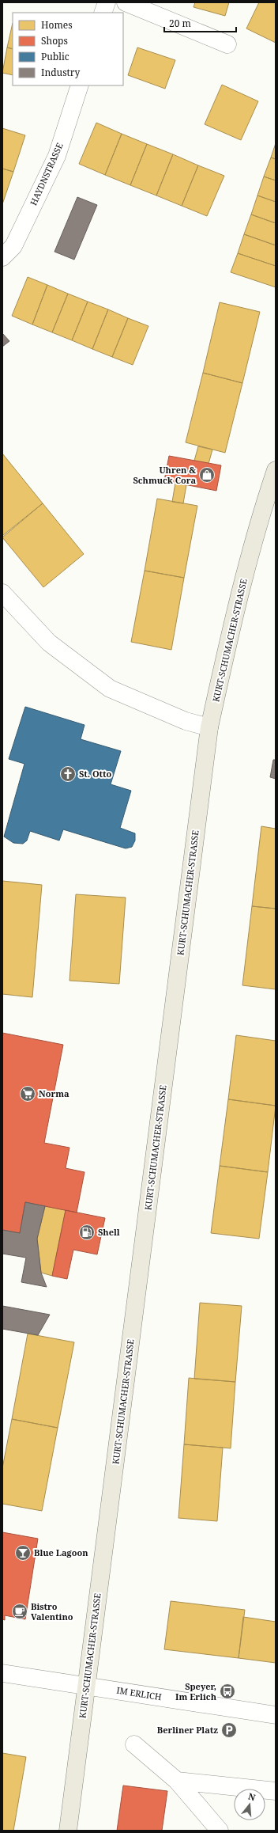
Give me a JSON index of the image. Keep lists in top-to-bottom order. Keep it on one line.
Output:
{"streets":{"main road":["KURT-SCHUMACHER-STRASSE"],"street":["HAYDNSTRASSE","IM ERLICH"]},"crossings":[["KURT-SCHUMACHER-STRASSE","IM ERLICH"]],"places":{"shop":["Uhren & Schmuck Cora"],"church":["St. Otto"],"supermarket":["Norma"],"fuel station":["Shell"],"bar":["Blue Lagoon"],"cafe":["Bistro Valentino"],"bus stop":["Speyer, Im Erlich"],"parking":["Berliner Platz"]},"legend":["Homes","Shops","Public","Industry"],"scale_bar":"20 m","north":"top"}
